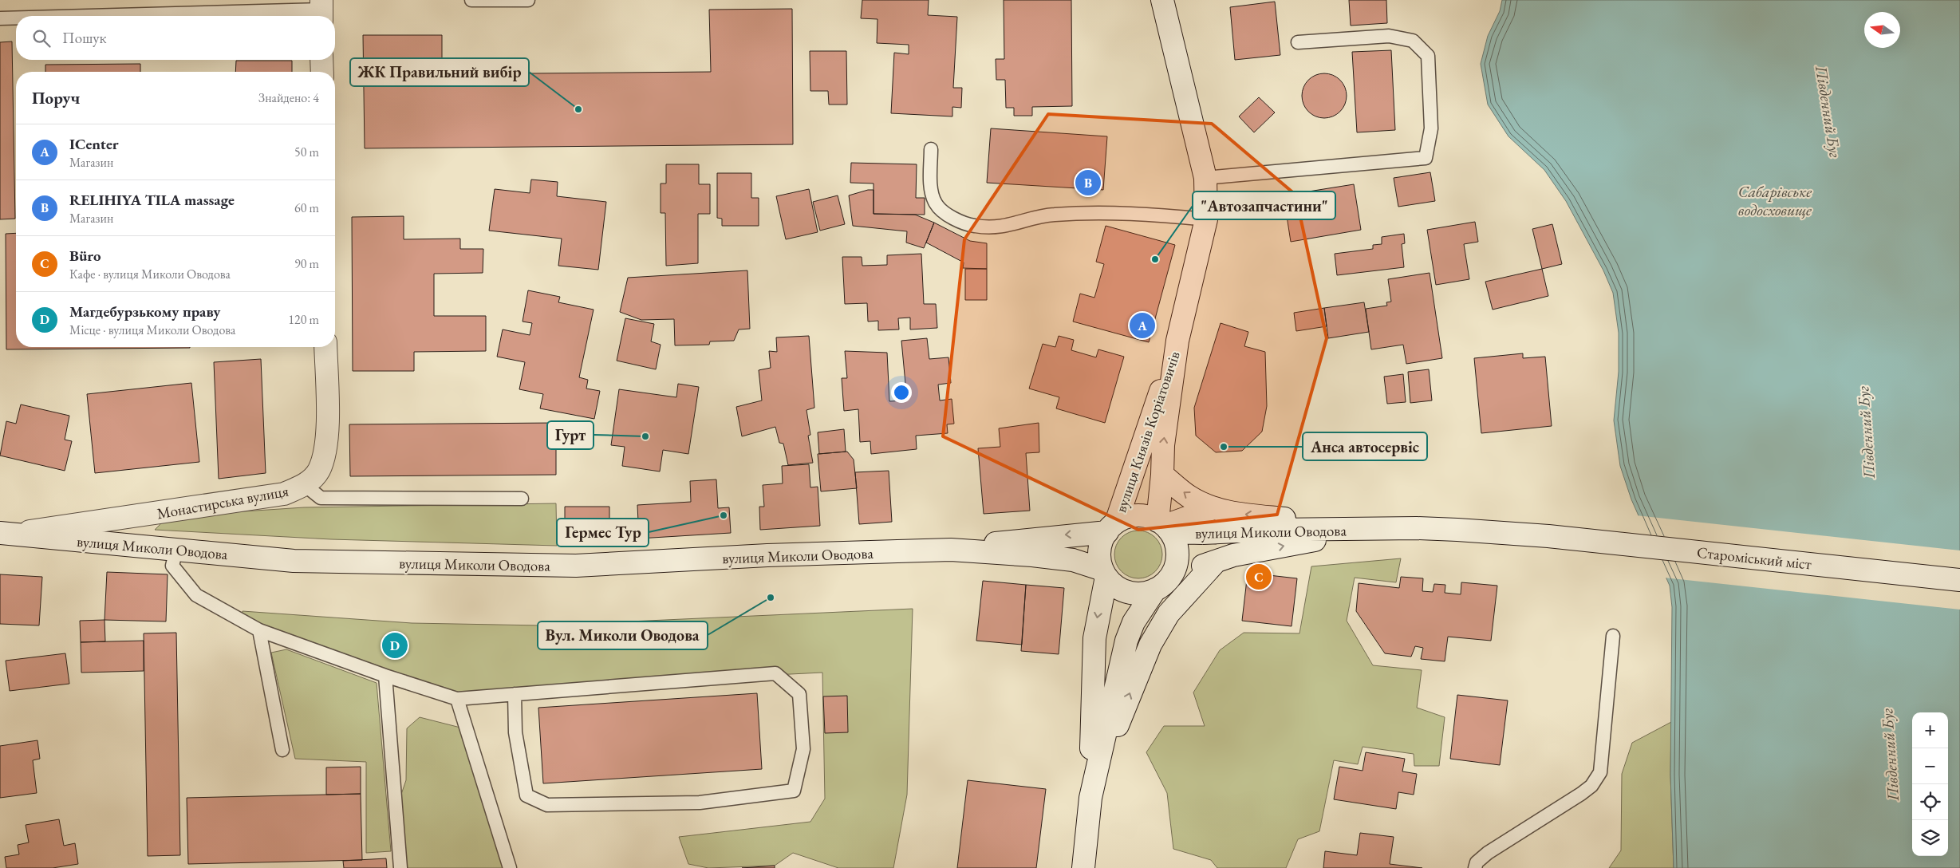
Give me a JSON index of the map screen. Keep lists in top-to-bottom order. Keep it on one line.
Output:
{"streets":{"main road":["вулиця Князів Коріатовичів","Монастирська вулиця","вулиця Миколи Оводова","Староміський міст"]},"crossings":[["вулиця Князів Коріатовичів","вулиця Миколи Оводова"],["Монастирська вулиця","вулиця Миколи Оводова"],["вулиця Миколи Оводова","Староміський міст"]],"water":["Південний Буг","Сабарівське водосховище"],"places":["ЖК Правильний вибір","\"Автозапчастини\"","Гурт","Анса автосервіс","Гермес Тур","Вул. Миколи Оводова"],"north":"left","page":{"search":"Пошук","heading":["Поруч","Знайдено: 4"],"list":[{"mark":"A","name":"ICenter","note":"Магазин","value":"50 m"},{"mark":"B","name":"RELIHIYA TILA massage","note":"Магазин","value":"60 m"},{"mark":"C","name":"Büro","note":"Кафе · вулиця Миколи Оводова","value":"90 m"},{"mark":"D","name":"Магдебурзькому праву","note":"Місце · вулиця Миколи Оводова","value":"120 m"}],"pins":["B","A","C","D"],"map_buttons":["+","−"]}}
